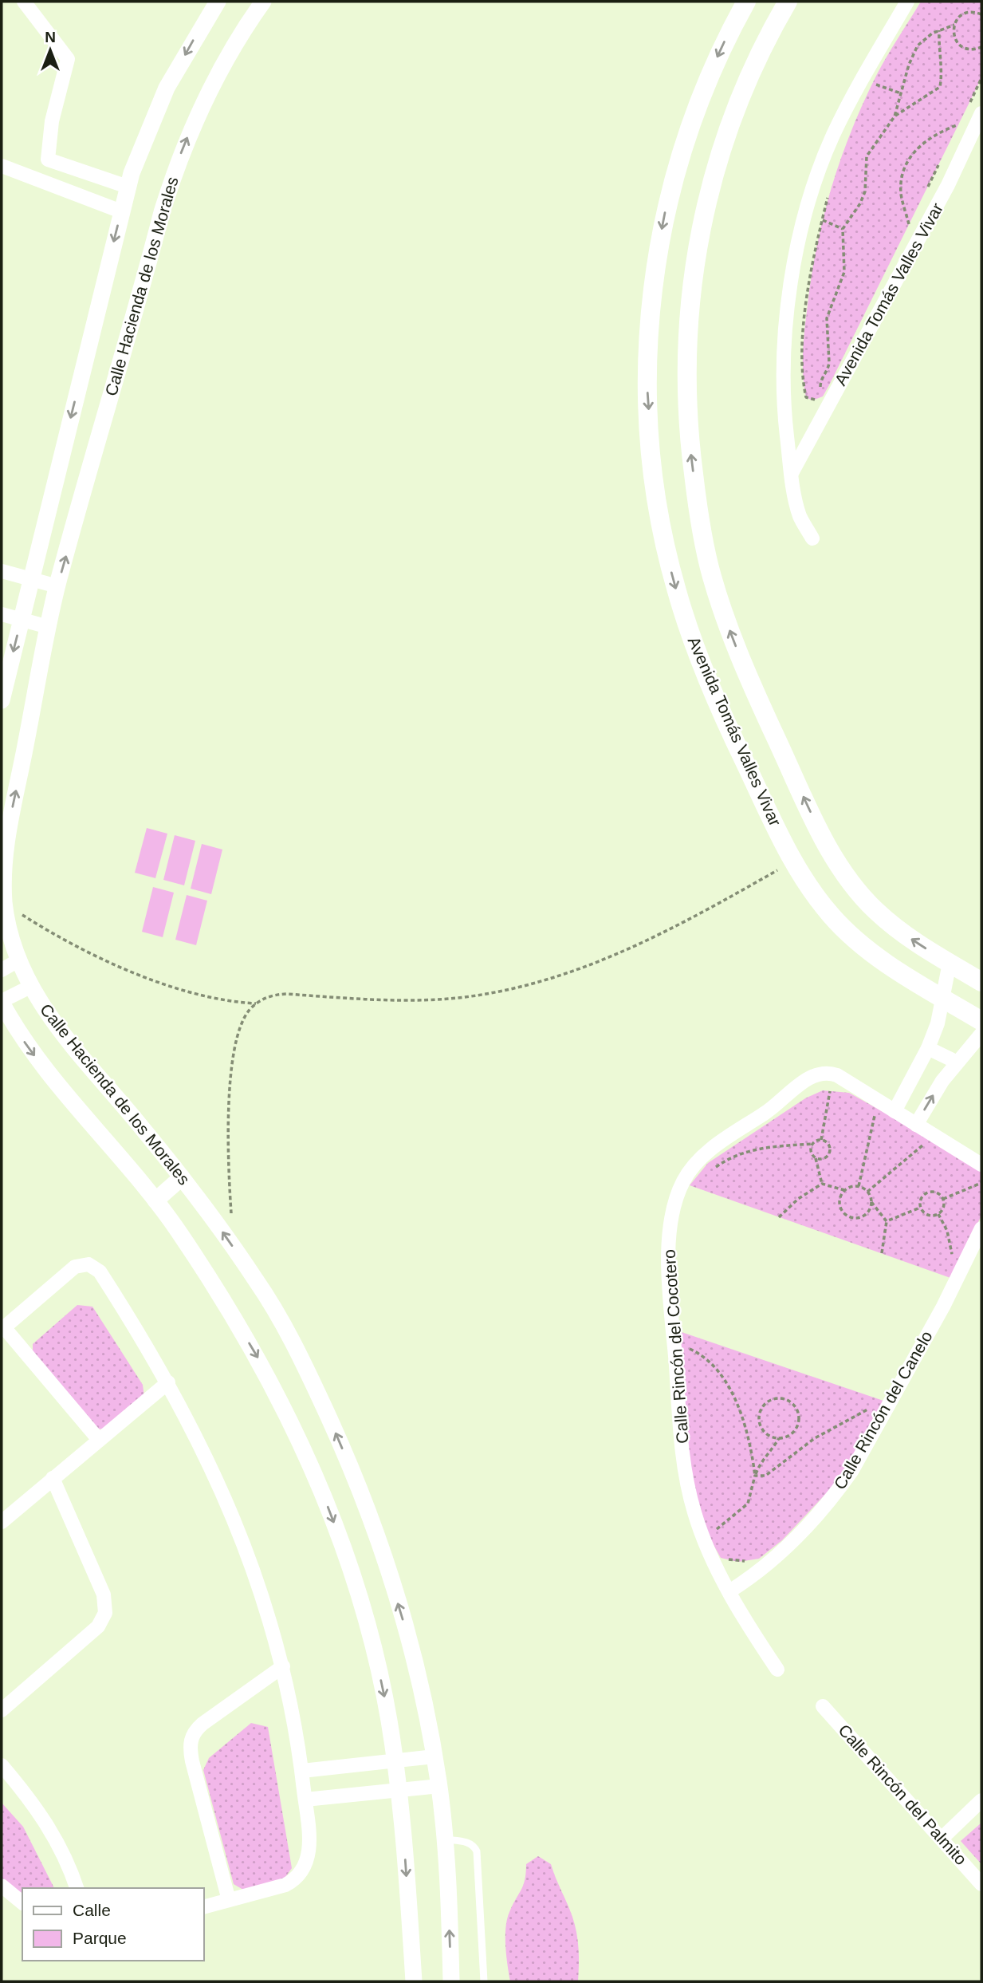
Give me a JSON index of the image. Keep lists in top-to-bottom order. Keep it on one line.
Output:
{"streets":{"main road":["Avenida Tomás Valles Vivar"],"street":["Calle Hacienda de los Morales","Calle Rincón del Cocotero","Calle Rincón del Canelo","Calle Rincón del Palmito"]},"crossings":[["Calle Rincón del Cocotero","Calle Rincón del Canelo"]],"legend":["Calle","Parque"],"north":"top"}
